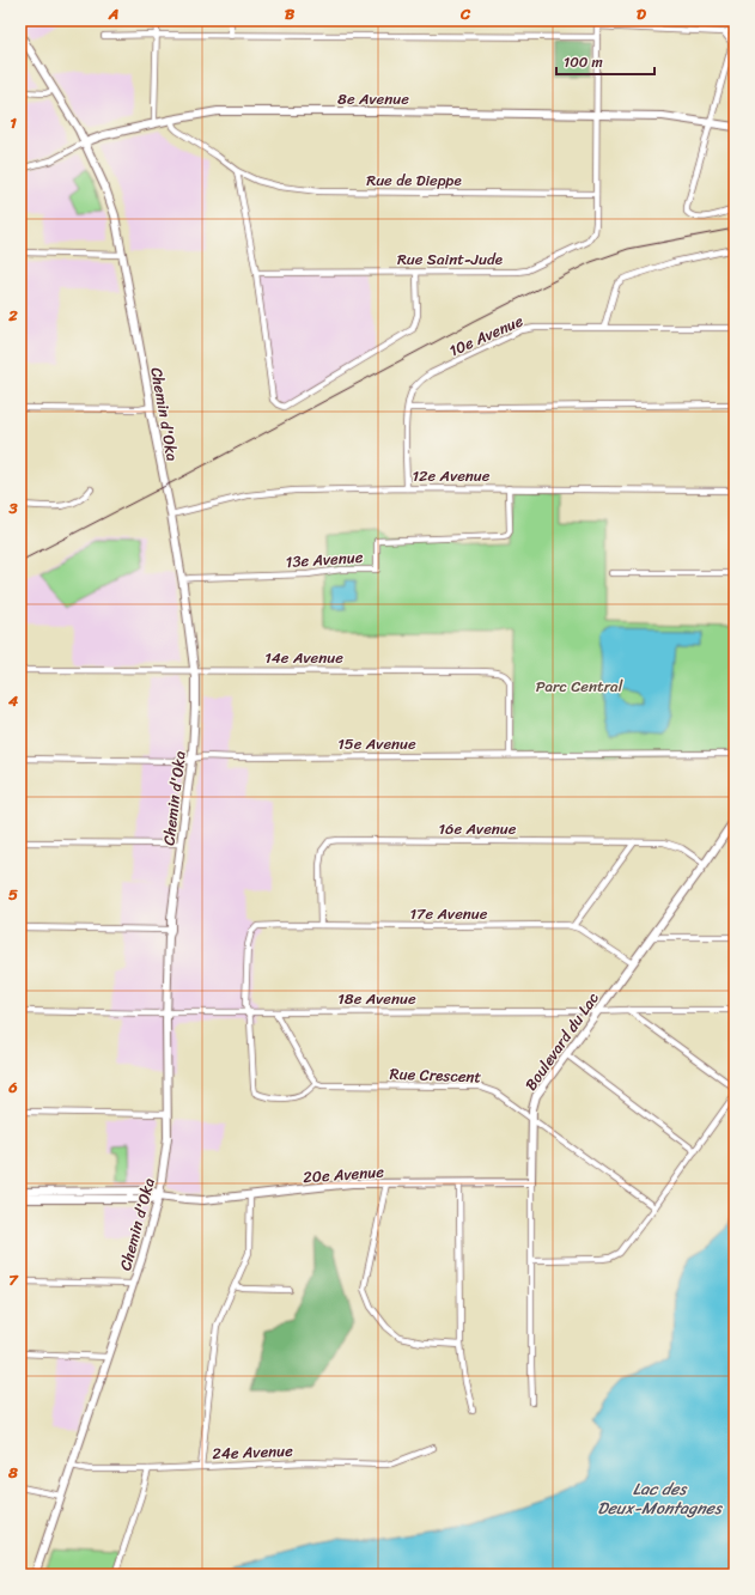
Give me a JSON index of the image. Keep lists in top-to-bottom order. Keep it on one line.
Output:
{"streets":{"street":["8e Avenue","Rue de Dieppe","Rue Saint-Jude","10e Avenue","Chemin d'Oka","12e Avenue","13e Avenue","14e Avenue","15e Avenue","16e Avenue","17e Avenue","18e Avenue","Boulevard du Lac","Rue Crescent","20e Avenue","24e Avenue"]},"crossings":[["8e Avenue","Rue de Dieppe"],["8e Avenue","Rue Saint-Jude"],["8e Avenue","Chemin d'Oka"],["Rue de Dieppe","Rue Saint-Jude"],["10e Avenue","12e Avenue"],["Chemin d'Oka","12e Avenue"],["Chemin d'Oka","13e Avenue"],["Chemin d'Oka","14e Avenue"],["Chemin d'Oka","15e Avenue"],["Chemin d'Oka","18e Avenue"],["Chemin d'Oka","20e Avenue"],["Chemin d'Oka","24e Avenue"],["12e Avenue","13e Avenue"],["14e Avenue","15e Avenue"],["16e Avenue","17e Avenue"],["16e Avenue","Boulevard du Lac"],["17e Avenue","18e Avenue"],["18e Avenue","Boulevard du Lac"],["Boulevard du Lac","Rue Crescent"],["Boulevard du Lac","20e Avenue"]],"water":["Lac des Deux-Montagnes"],"parks":["Parc Central"],"scale_bar":"100 m","grid":{"columns":["A","B","C","D"],"rows":["1","2","3","4","5","6","7","8"]}}
